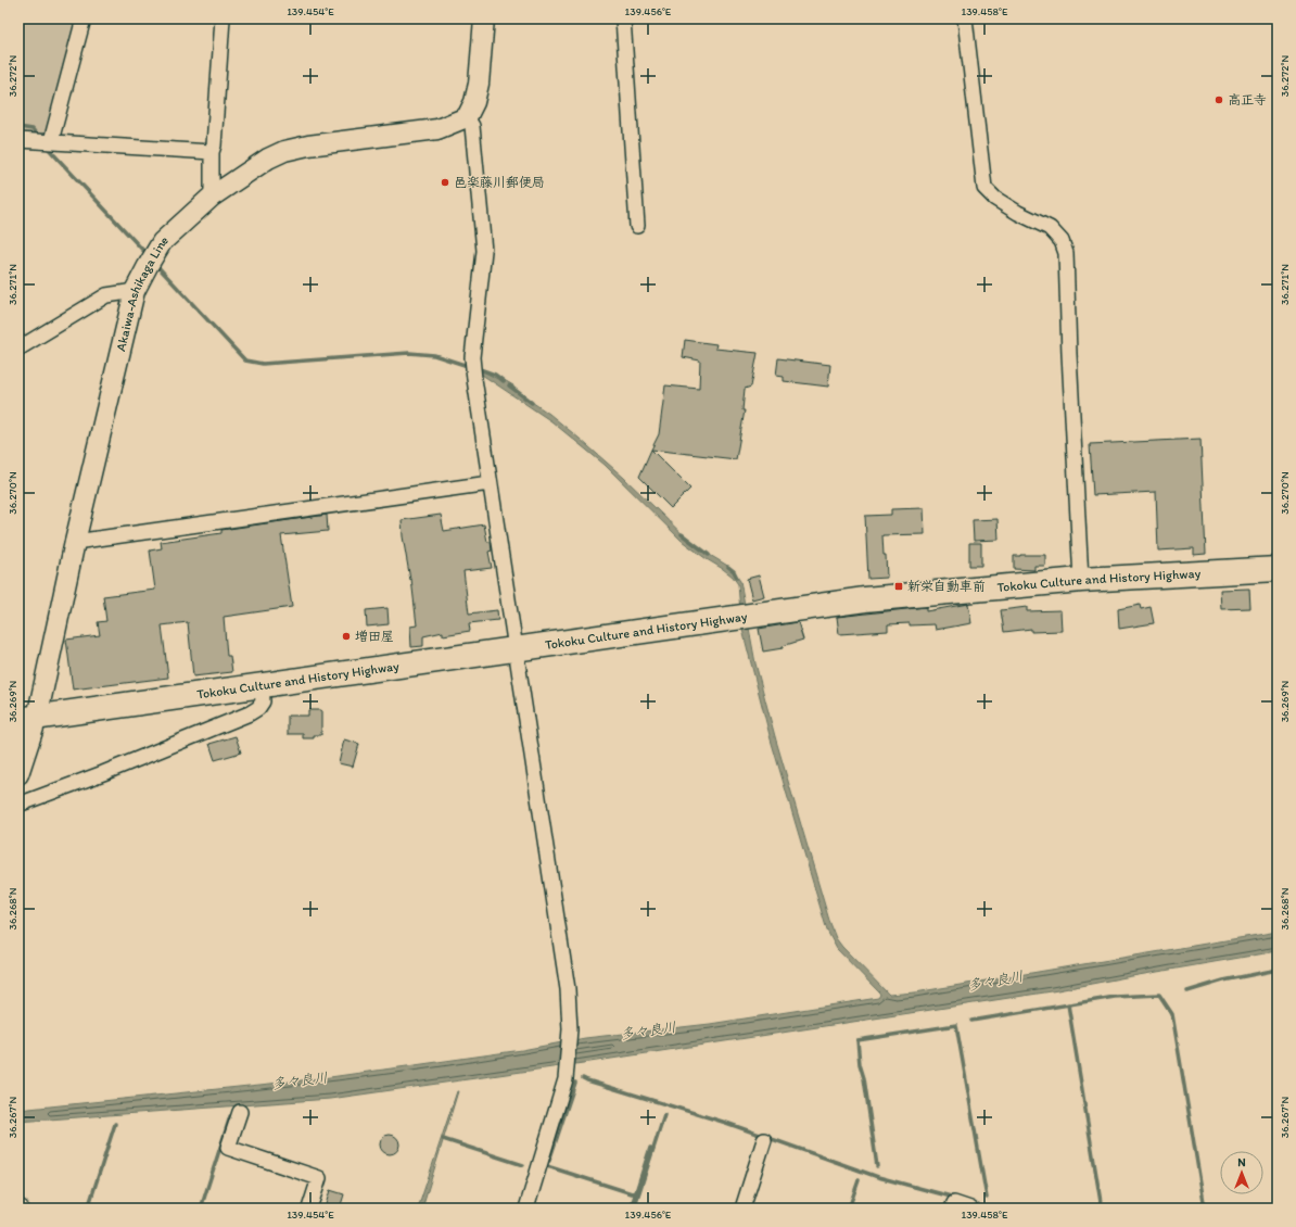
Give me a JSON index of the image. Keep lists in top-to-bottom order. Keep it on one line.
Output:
{"streets":{"highway":["Tokoku Culture and History Highway"],"main road":["Akaiwa-Ashikaga Line"]},"crossings":[["Akaiwa-Ashikaga Line","Tokoku Culture and History Highway"]],"water":["多々良川"],"places":{"other":["高正寺","邑楽藤川郵便局","増田屋"],"transit":["新栄自動車前"]},"north":"top","coordinates":["139.454°E","139.456°E","139.458°E","36.272°N","36.271°N","36.270°N","36.269°N","36.268°N","36.267°N"]}
